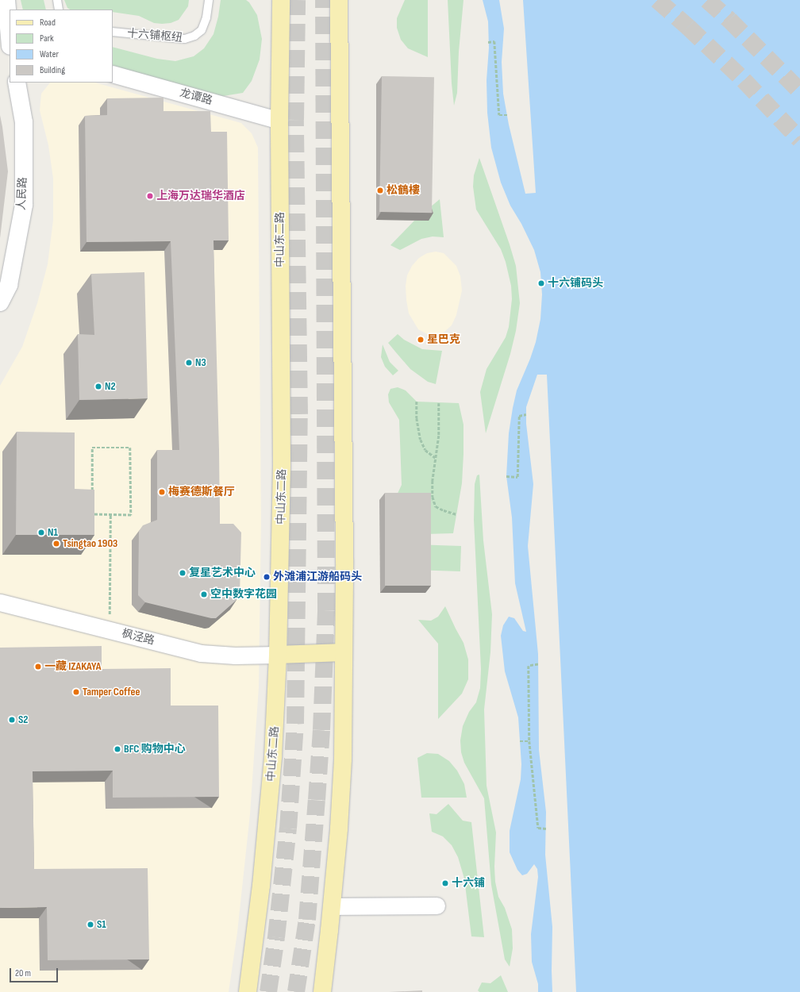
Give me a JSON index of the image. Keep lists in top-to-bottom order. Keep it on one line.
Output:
{"streets":{"main road":["中山东二路"],"street":["龙谭路","人民路","枫泾路"],"lane":["十六铺枢纽"]},"crossings":[["龙谭路","中山东二路"],["中山东二路","枫泾路"]],"places":["松鶴樓","上海万达瑞华酒店","十六铺码头","星巴克","N3","N2","梅赛德斯餐厅","N1","Tsingtao 1903","复星艺术中心","外滩浦江游船码头","空中数字花园","一藏 IZAKAYA","Tamper Coffee","S2","BFC 购物中心","十六铺","S1"],"legend":["Road","Park","Water","Building"],"scale_bar":"20 m"}
